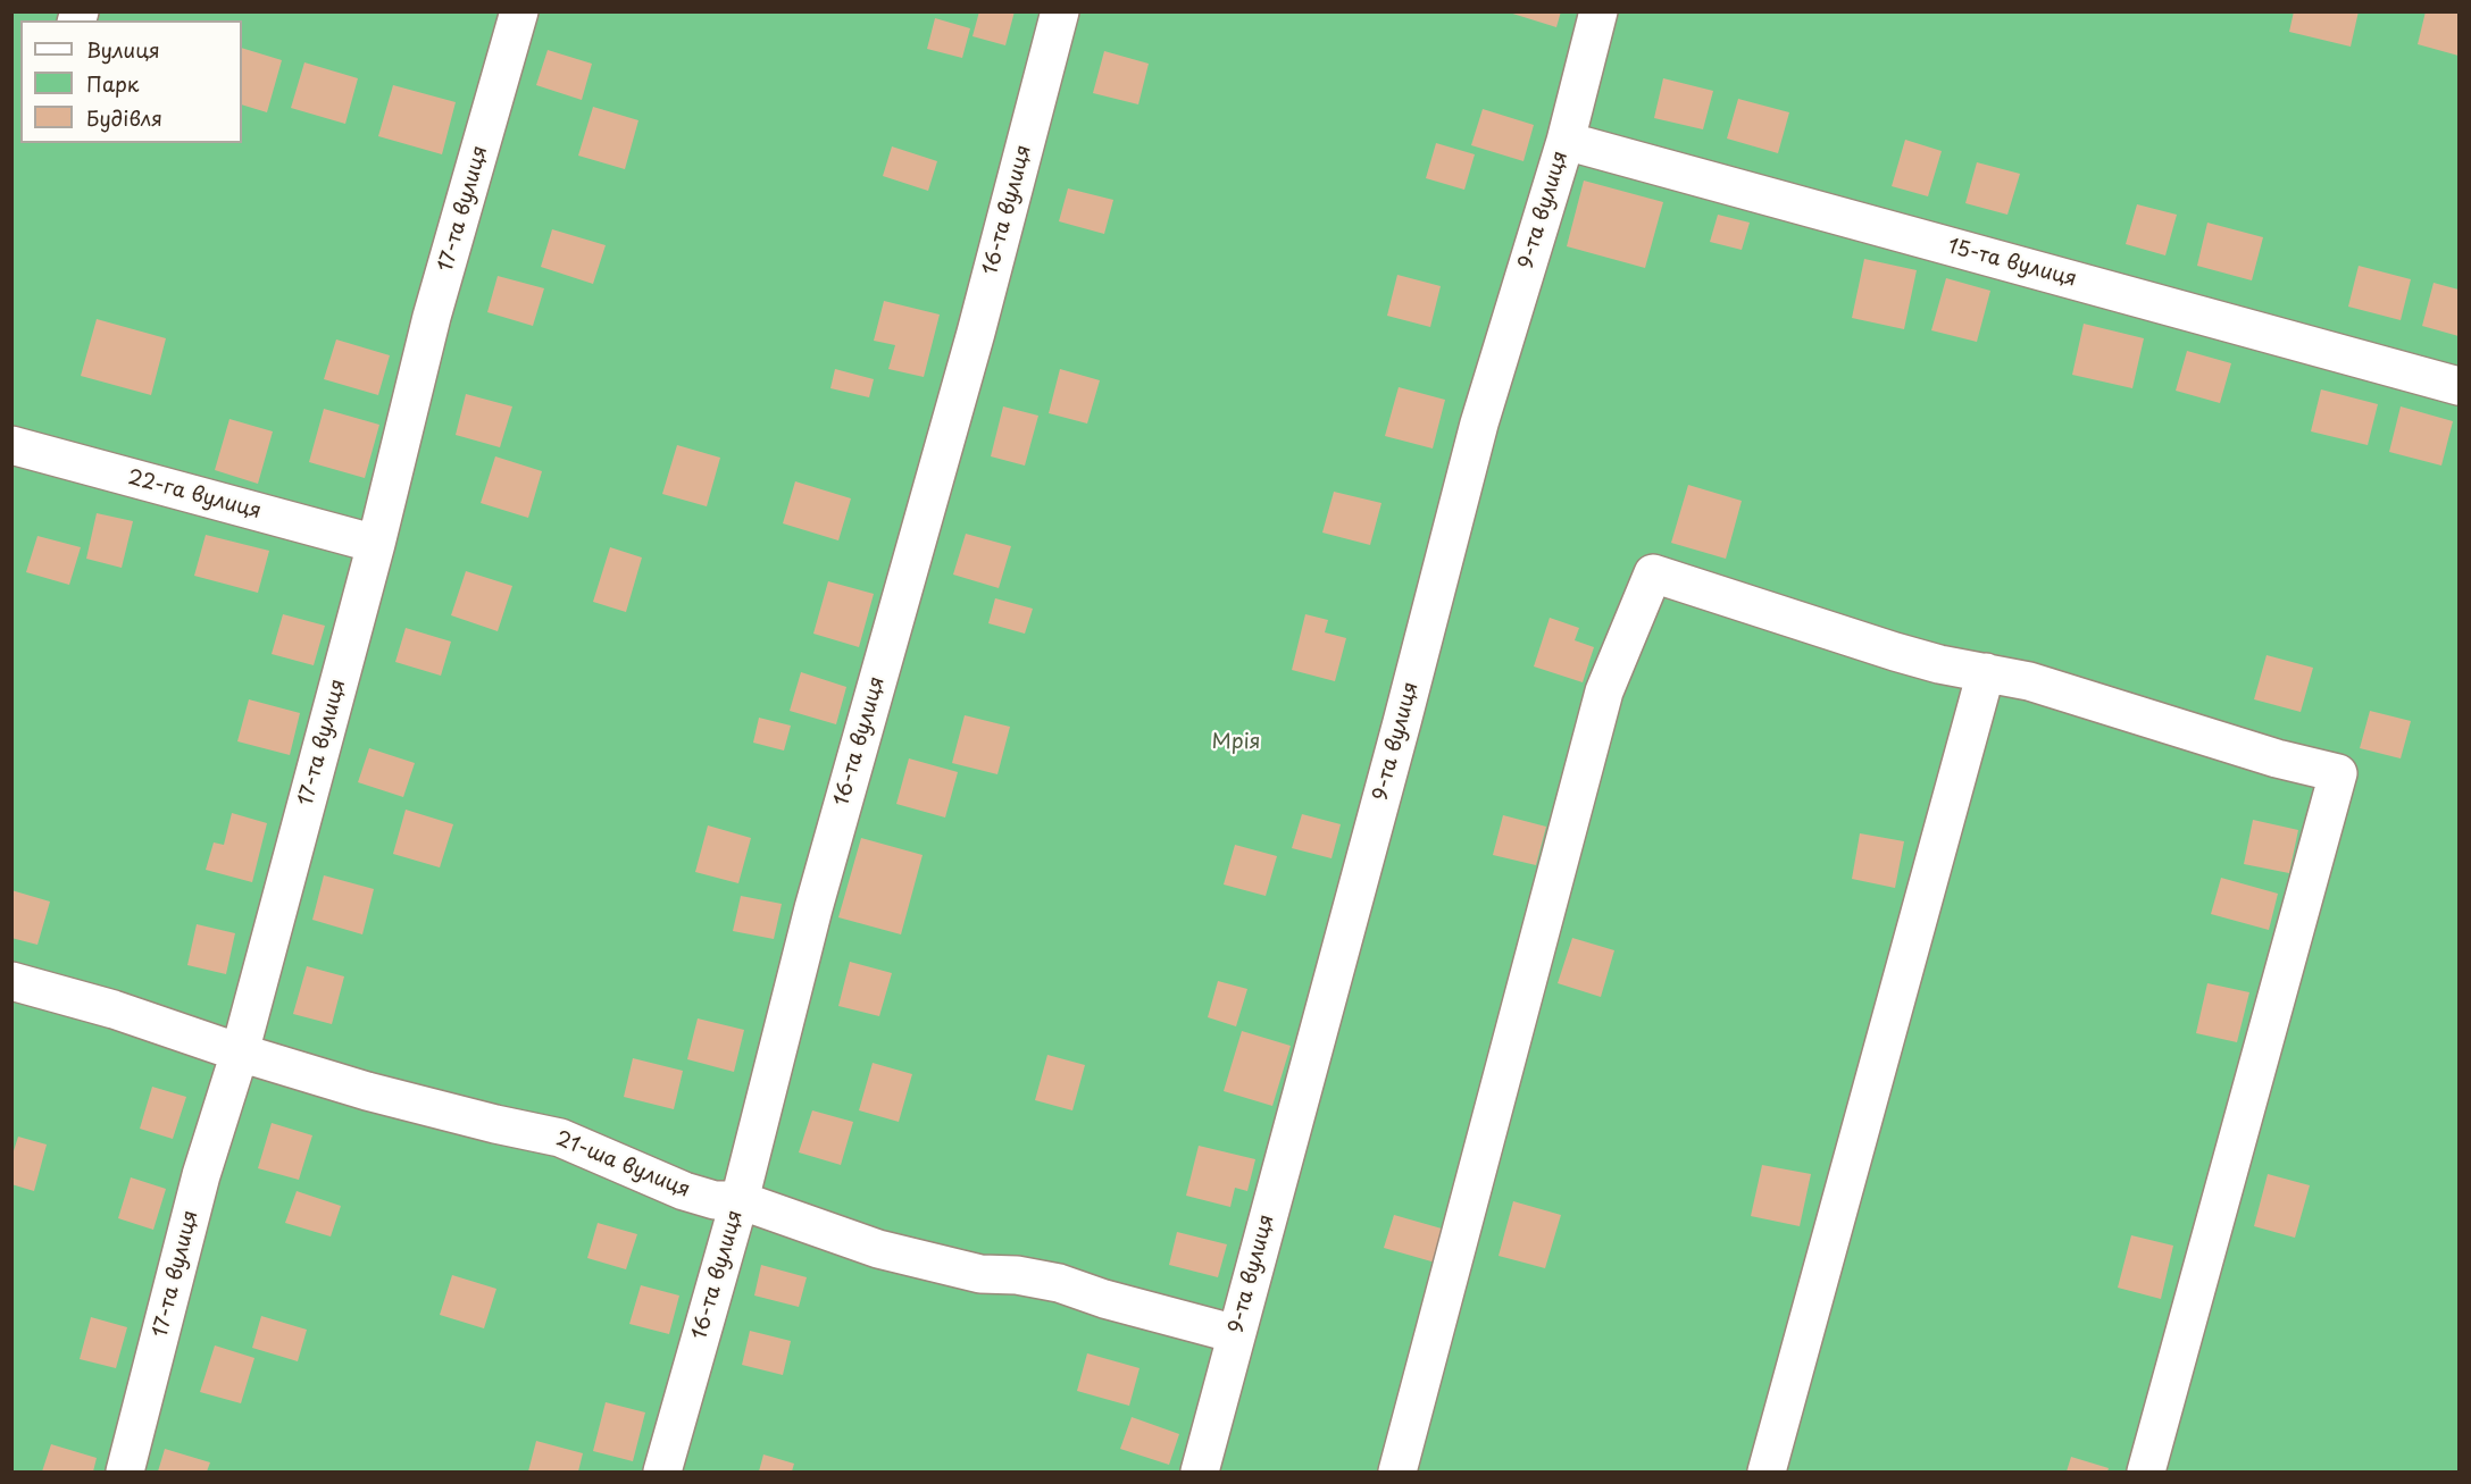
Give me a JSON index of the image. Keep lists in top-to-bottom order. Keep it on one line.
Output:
{"streets":{"street":["17-та вулиця","16-та вулиця","9-та вулиця","15-та вулиця","22-га вулиця","21-ша вулиця"]},"crossings":[["17-та вулиця","22-га вулиця"],["17-та вулиця","21-ша вулиця"],["16-та вулиця","21-ша вулиця"],["9-та вулиця","15-та вулиця"],["9-та вулиця","21-ша вулиця"]],"parks":["Мрія"],"legend":["Вулиця","Парк","Будівля"]}
